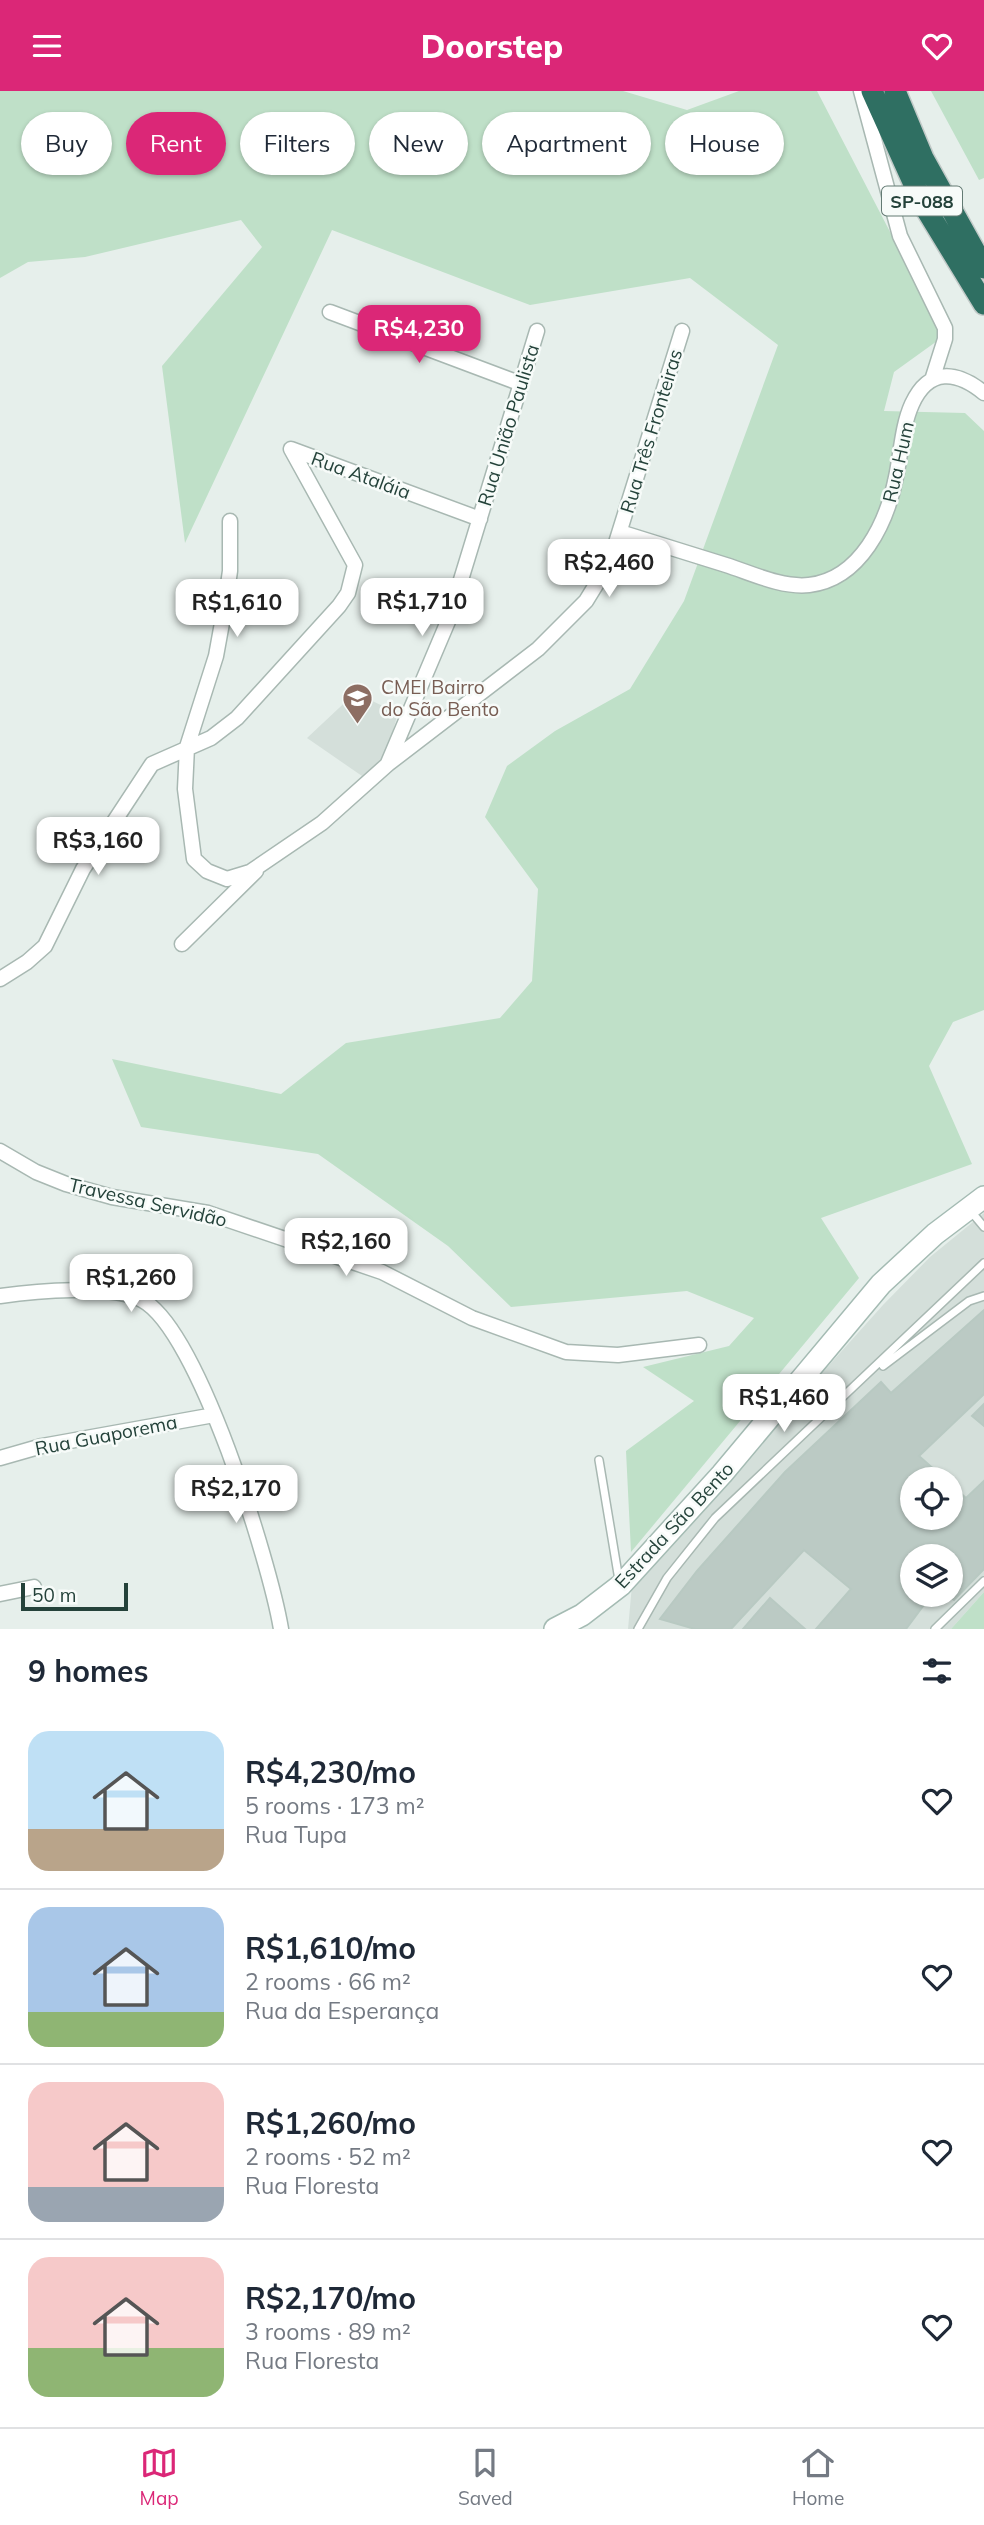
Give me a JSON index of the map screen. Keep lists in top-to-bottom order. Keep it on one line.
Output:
{"streets":{"highway":["SP-088"],"street":["Rua União Paulista","Rua Três Fronteiras","Rua Hum","Rua Ataláia","Travessa Servidão","Rua Guaporema","Estrada São Bento"]},"crossings":[["Rua União Paulista","Rua Três Fronteiras"],["Rua União Paulista","Rua Ataláia"],["Rua Três Fronteiras","Rua Hum"],["Rua Três Fronteiras","Rua Ataláia"]],"places":{"school or university":["CMEI Bairro do São Bento"]},"scale_bar":"50 m","page":{"header":"Doorstep","chip":["Buy","Rent","Filters","New","Apartment","House"],"price":["R$4,230","R$2,460","R$1,710","R$1,610","R$3,160","R$2,160","R$1,260","R$1,460","R$2,170"],"scale":"50 m","heading":"9 homes","list":[{"name":"R$4,230/mo","note":"5 rooms · 173 m² · Rua Tupa"},{"name":"R$1,610/mo","note":"2 rooms · 66 m² · Rua da Esperança"},{"name":"R$1,260/mo","note":"2 rooms · 52 m² · Rua Floresta"},{"name":"R$2,170/mo","note":"3 rooms · 89 m² · Rua Floresta"}],"tabs":["Map","Saved","Home"]}}
